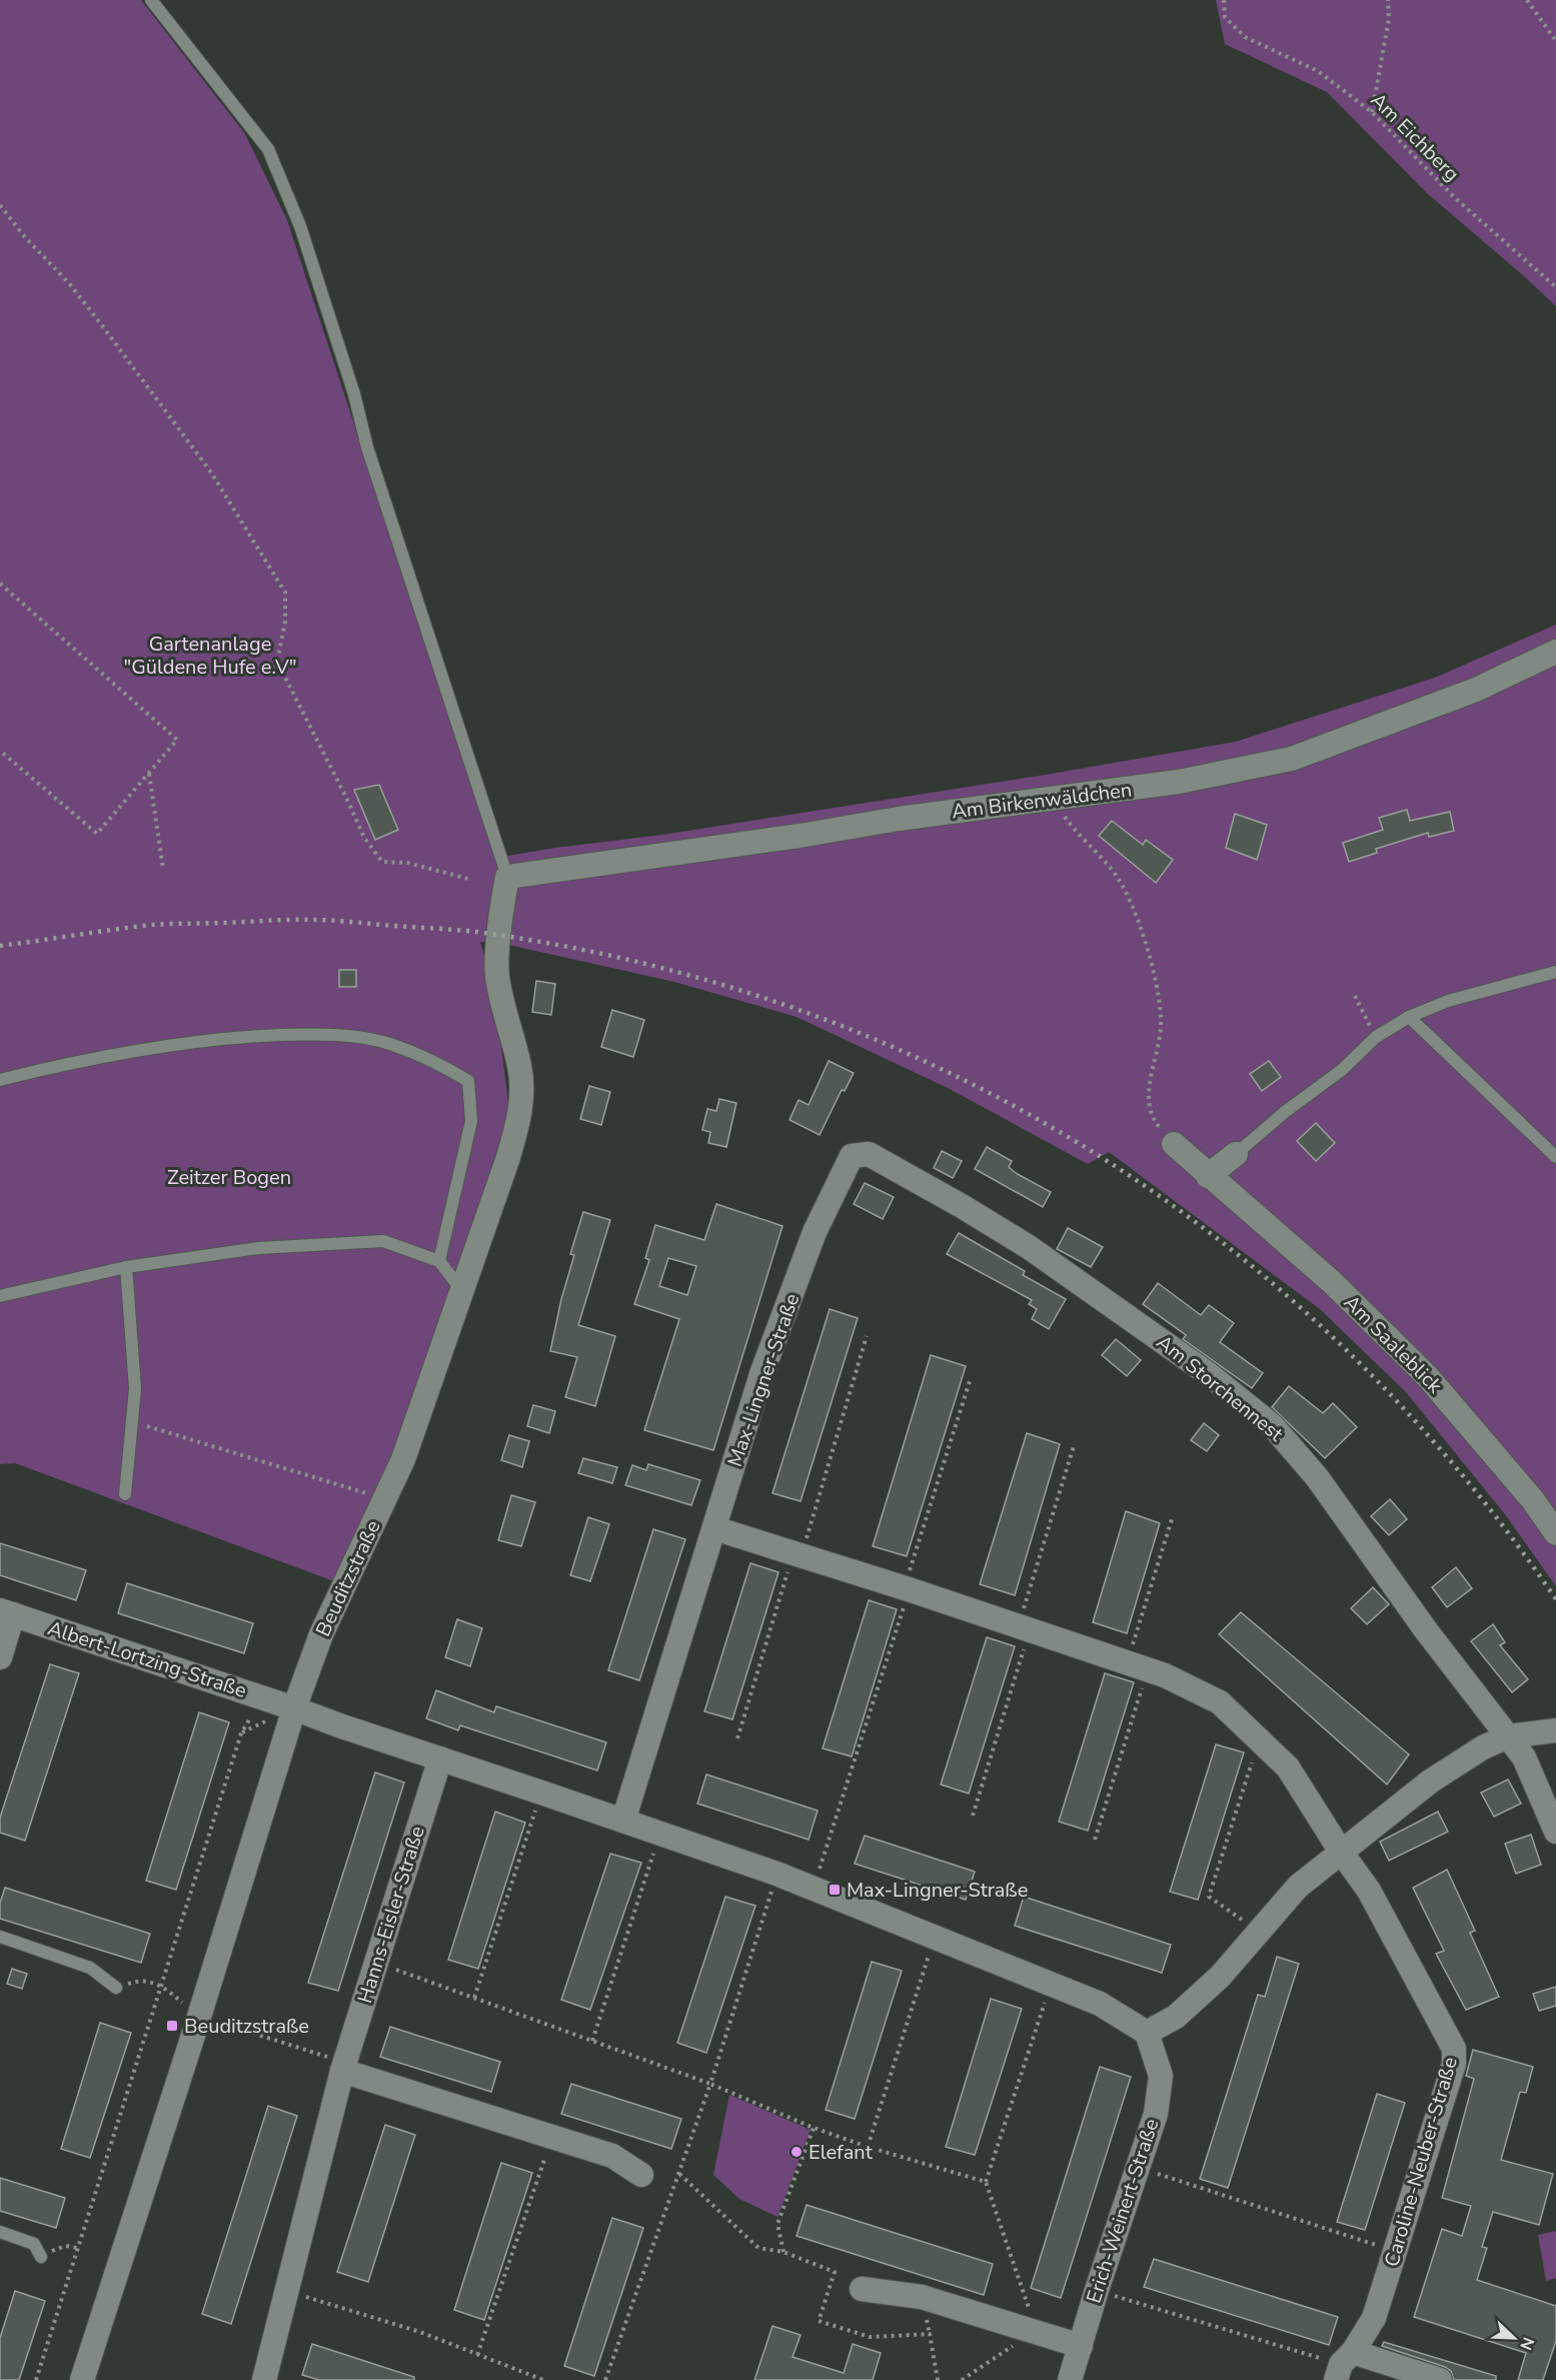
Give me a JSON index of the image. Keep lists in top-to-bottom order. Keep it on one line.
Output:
{"streets":{"street":["Am Birkenwäldchen","Am Saaleblick","Max-Lingner-Straße","Am Storchennest","Beuditzstraße","Albert-Lortzing-Straße","Hanns-Eisler-Straße","Caroline-Neuber-Straße","Erich-Weinert-Straße"],"path":["Am Eichberg"]},"crossings":[["Am Birkenwäldchen","Beuditzstraße"],["Max-Lingner-Straße","Am Storchennest"],["Beuditzstraße","Albert-Lortzing-Straße"]],"parks":["Gartenanlage \"Güldene Hufe e.V\"","Zeitzer Bogen"],"places":{"transit":["Max-Lingner-Straße","Beuditzstraße"],"other":["Elefant"]},"north":"bottom right"}
